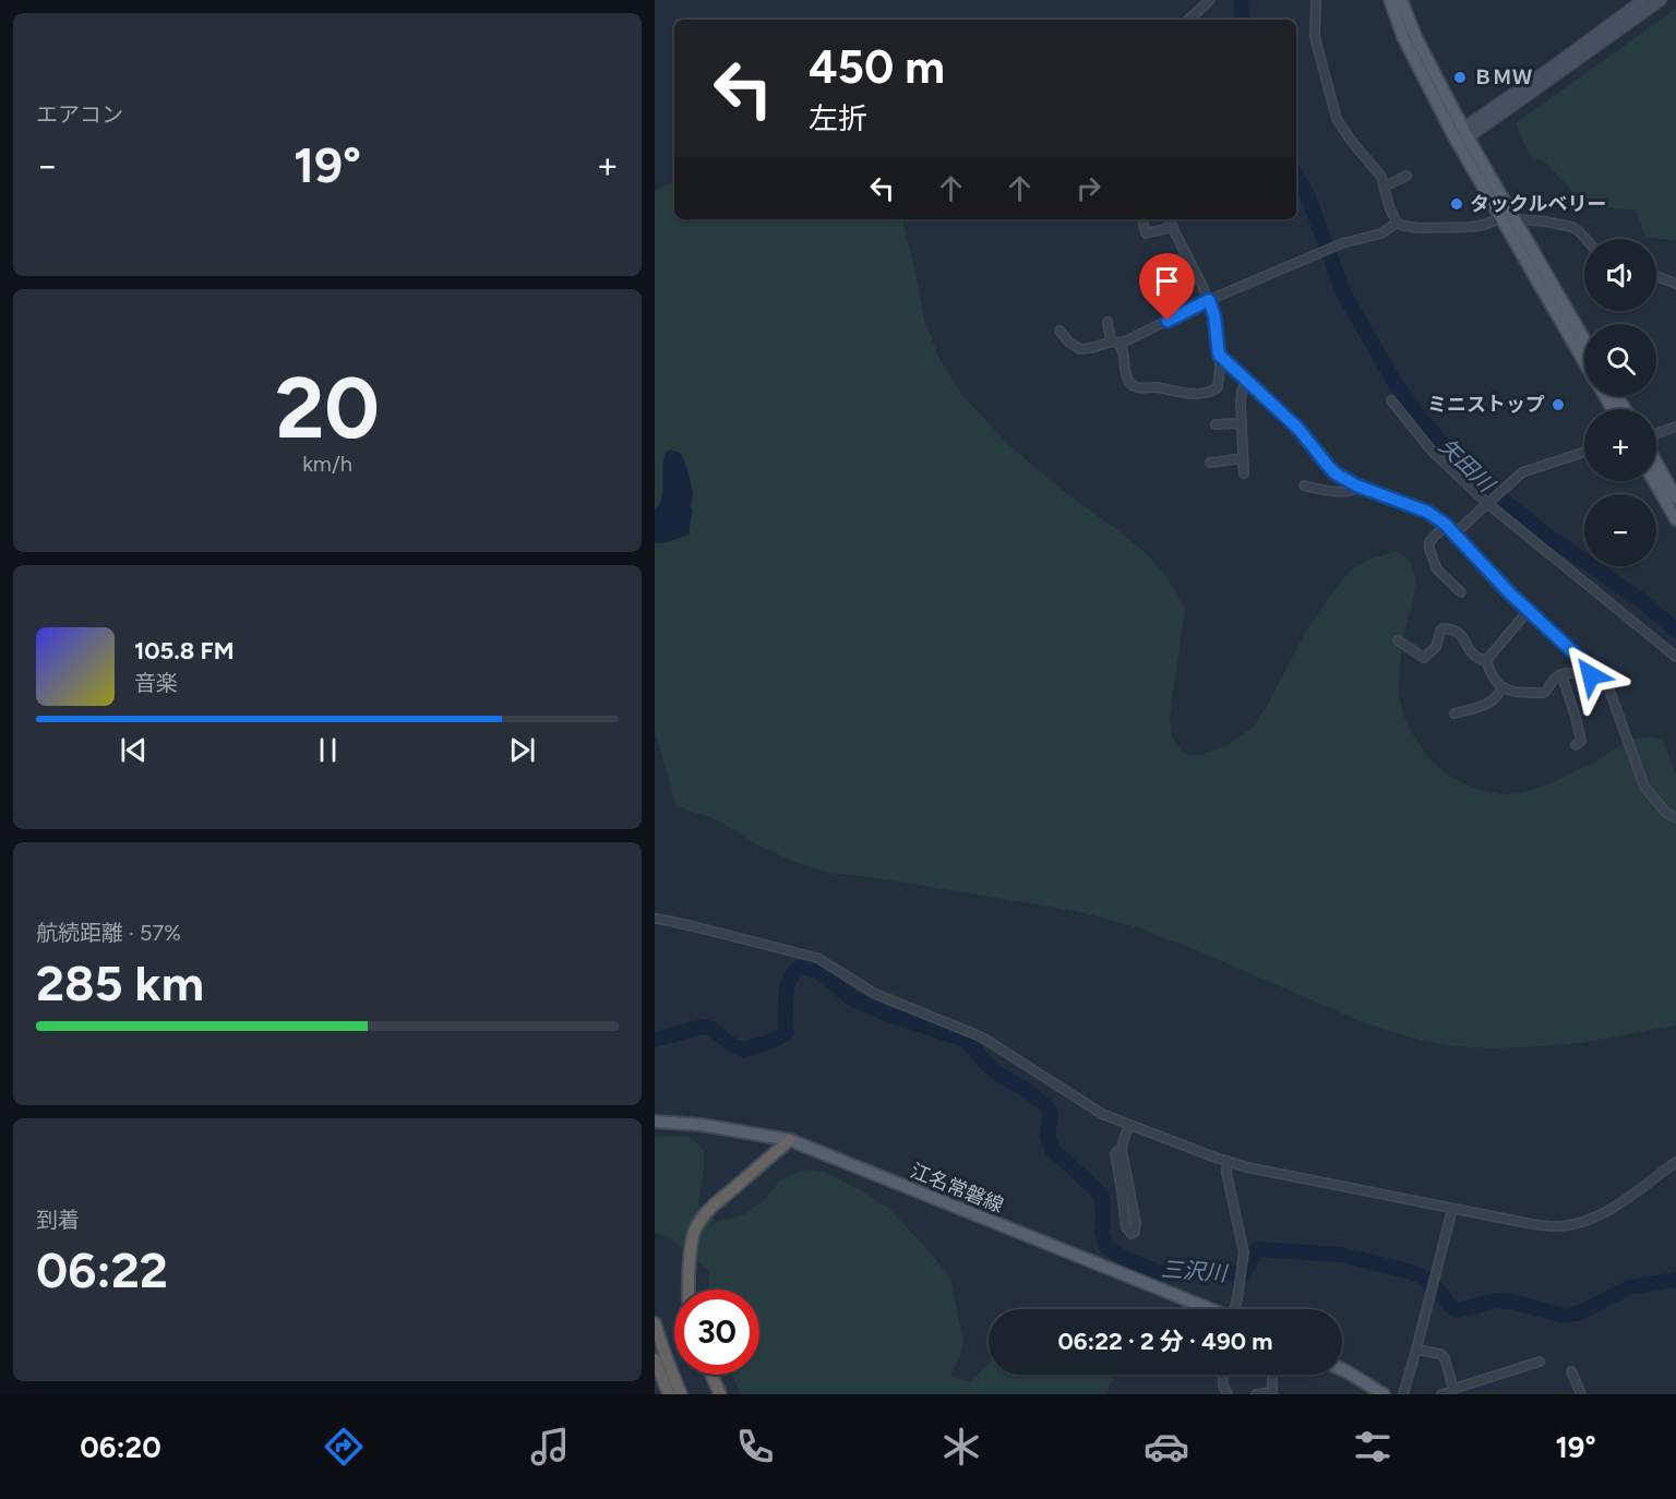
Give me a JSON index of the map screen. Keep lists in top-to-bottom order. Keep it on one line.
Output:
{"streets":{"main road":["江名常磐線"]},"water":["矢田川","三沢川"],"places":["ＢＭＷ","タックルベリー","ミニストップ"],"page":{"tile":["エアコン",["20","km/h"],["航続距離 · 57%","285 km"],["到着","06:22"]],"turn":["450 m","左折"],"heat":["−","19°","+"],"map_buttons":["+","−"],"song":["105.8 FM","音楽"],"limit":"30","trip":"06:22 · 2 分 · 490 m","tabs":["06:20","19°"]}}
